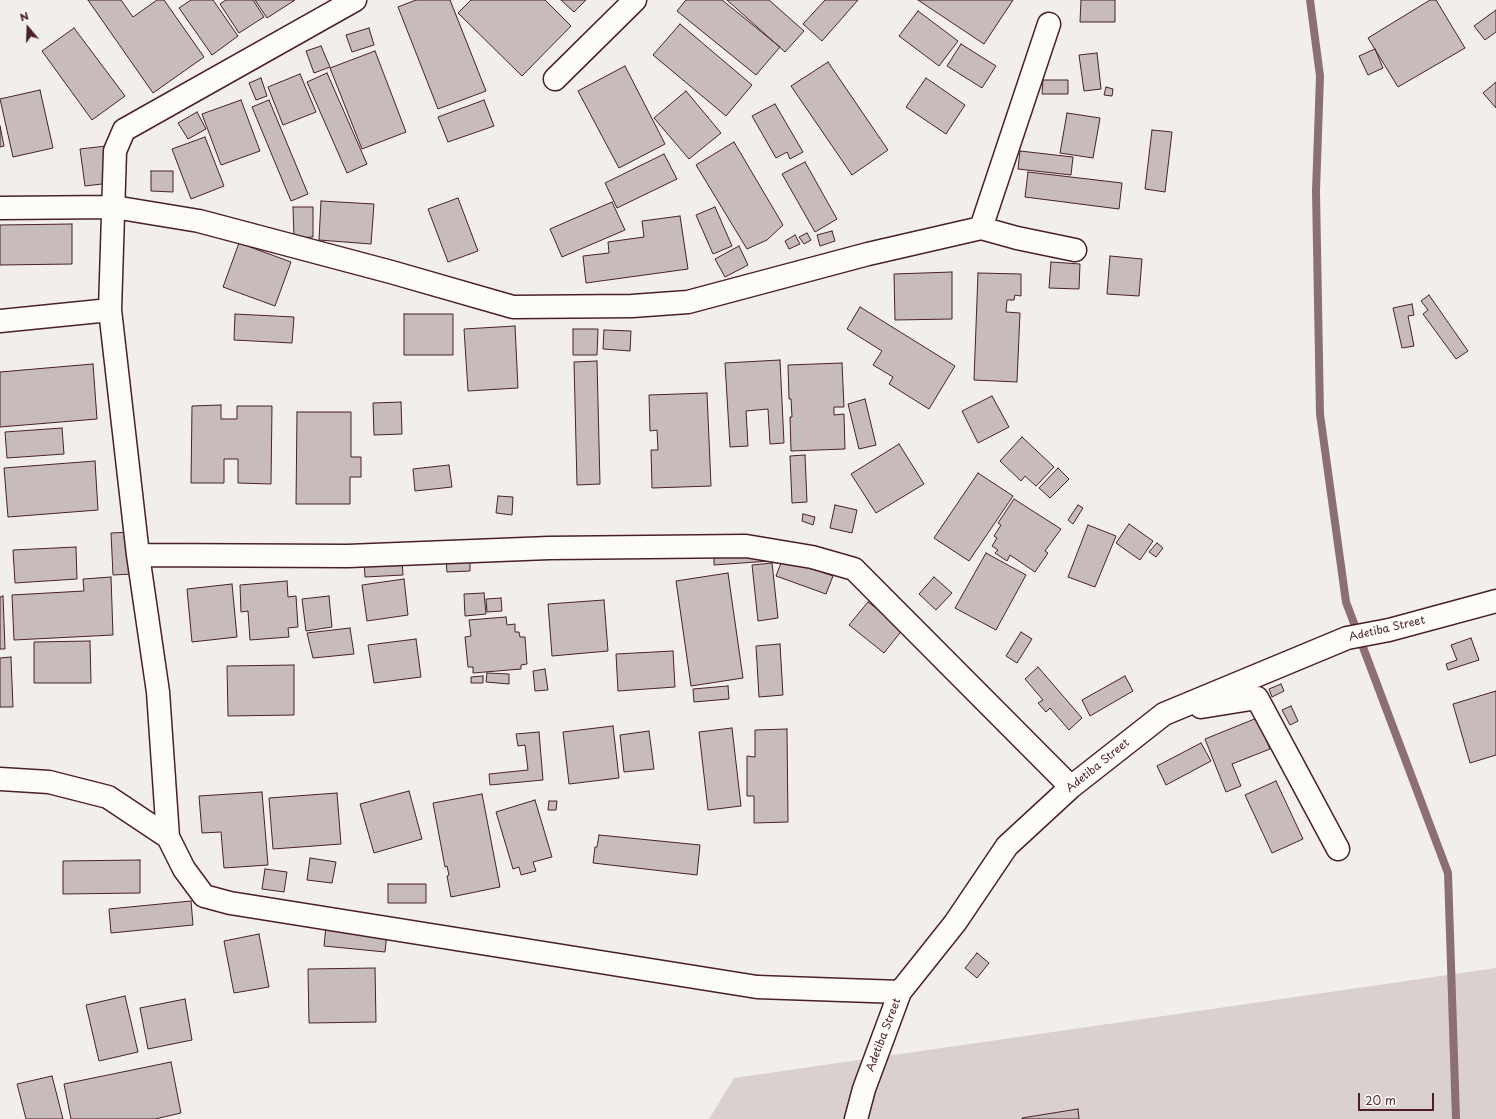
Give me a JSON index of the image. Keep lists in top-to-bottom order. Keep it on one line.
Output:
{"streets":{"street":["Adetiba Street"]},"scale_bar":"20 m","north":"top"}
